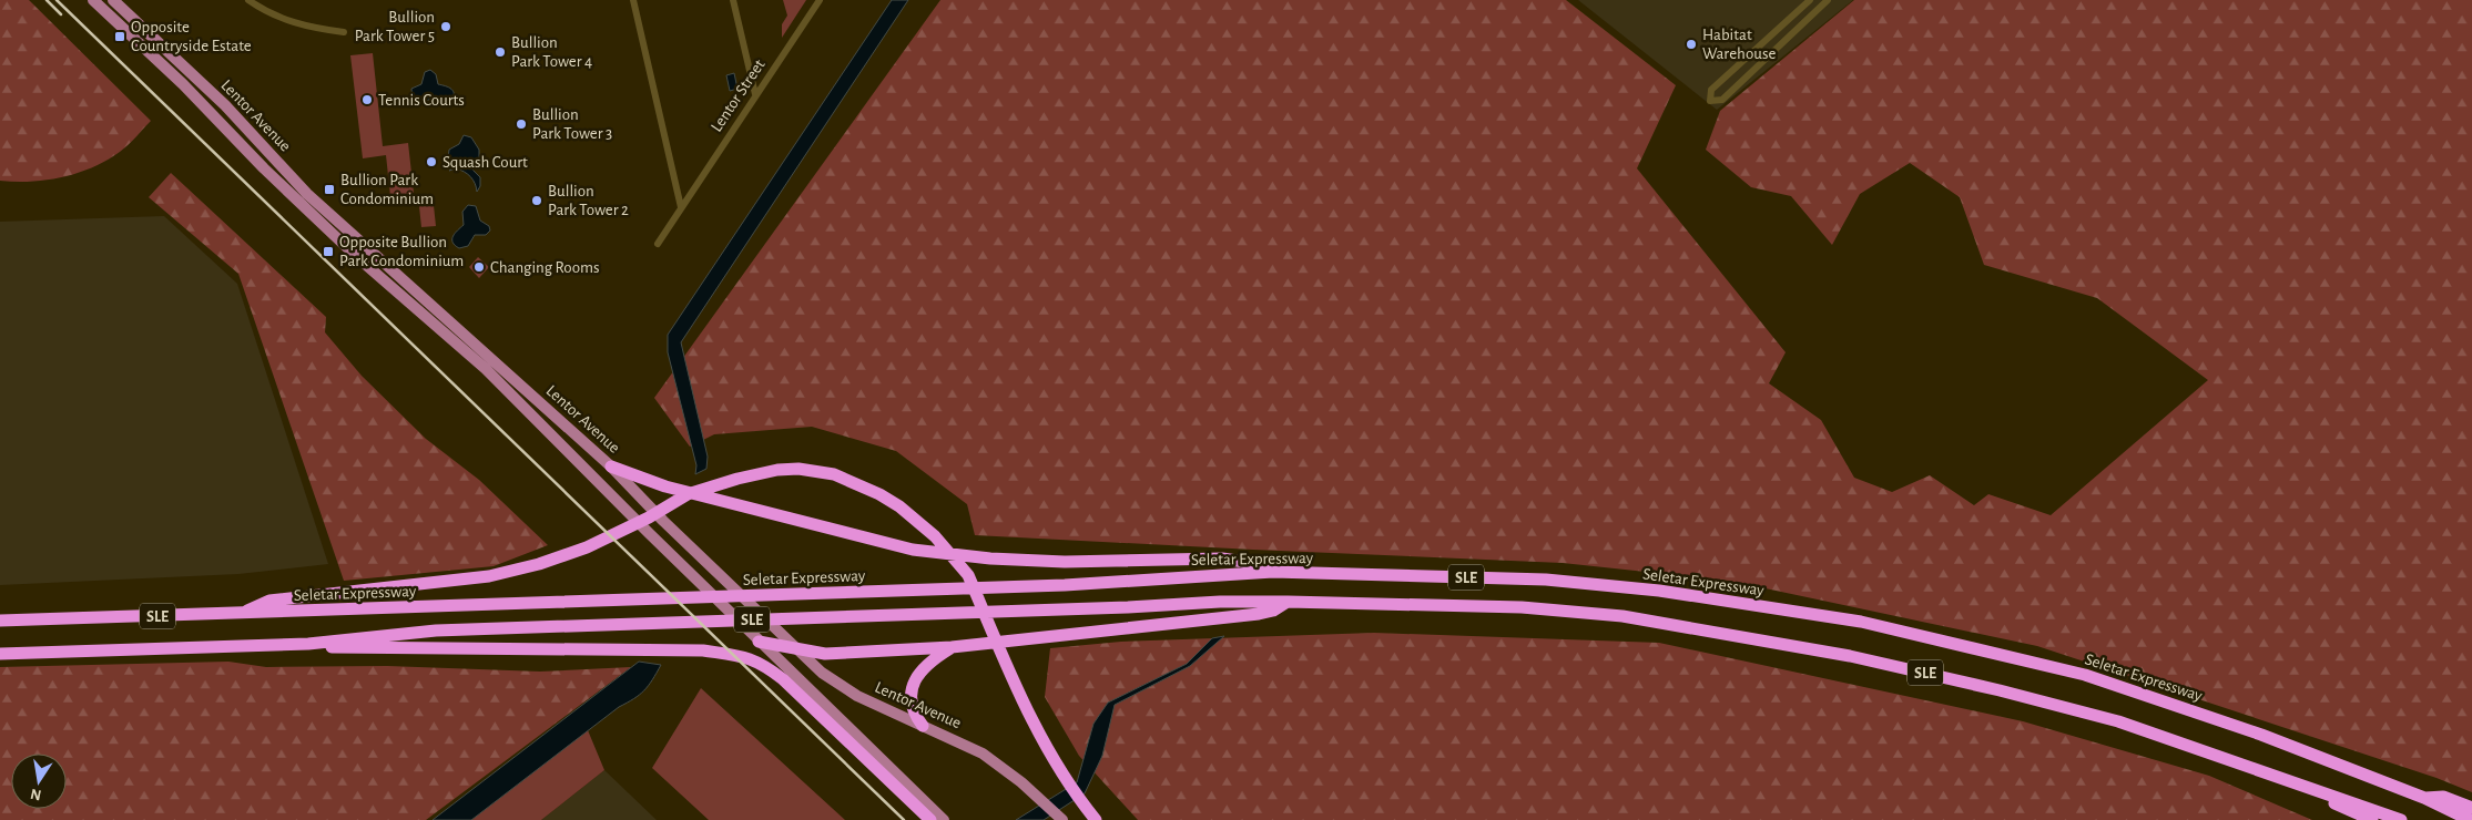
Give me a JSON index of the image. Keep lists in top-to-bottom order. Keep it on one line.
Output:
{"streets":{"highway":["Seletar Expressway","SLE"],"main road":["Lentor Avenue"],"street":["Lentor Street"]},"places":{"other":["Bullion Park Tower 5","Habitat Warehouse","Bullion Park Tower 4","Tennis Courts","Bullion Park Tower 3","Squash Court","Bullion Park Tower 2","Changing Rooms"],"transit":["Opposite Countryside Estate","Bullion Park Condominium","Opposite Bullion Park Condominium"]},"north":"bottom"}
